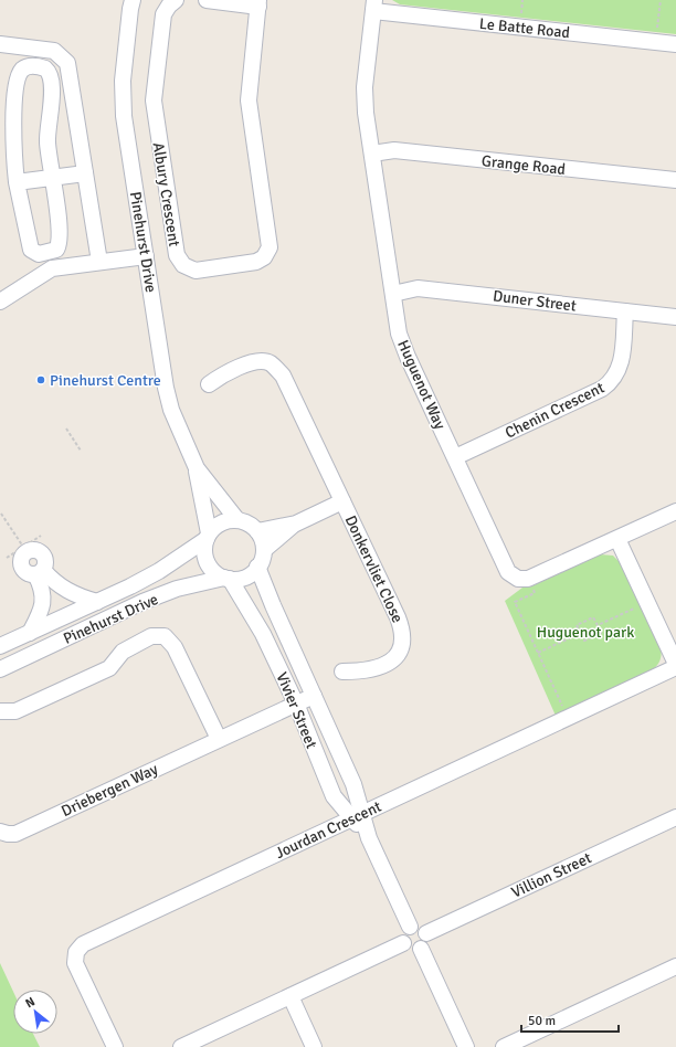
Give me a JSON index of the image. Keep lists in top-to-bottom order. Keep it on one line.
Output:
{"streets":{"street":["Le Batte Road","Grange Road","Albury Crescent","Pinehurst Drive","Duner Street","Huguenot Way","Chenin Crescent","Donkervliet Close","Vivier Street","Driebergen Way","Jourdan Crescent","Villion Street"]},"crossings":[["Le Batte Road","Huguenot Way"],["Grange Road","Huguenot Way"],["Pinehurst Drive","Donkervliet Close"],["Pinehurst Drive","Vivier Street"],["Duner Street","Huguenot Way"],["Duner Street","Chenin Crescent"],["Huguenot Way","Chenin Crescent"],["Donkervliet Close","Vivier Street"],["Vivier Street","Driebergen Way"],["Vivier Street","Jourdan Crescent"],["Vivier Street","Villion Street"]],"parks":["Huguenot park"],"places":["Pinehurst Centre"],"scale_bar":"50 m","north":"top left"}
